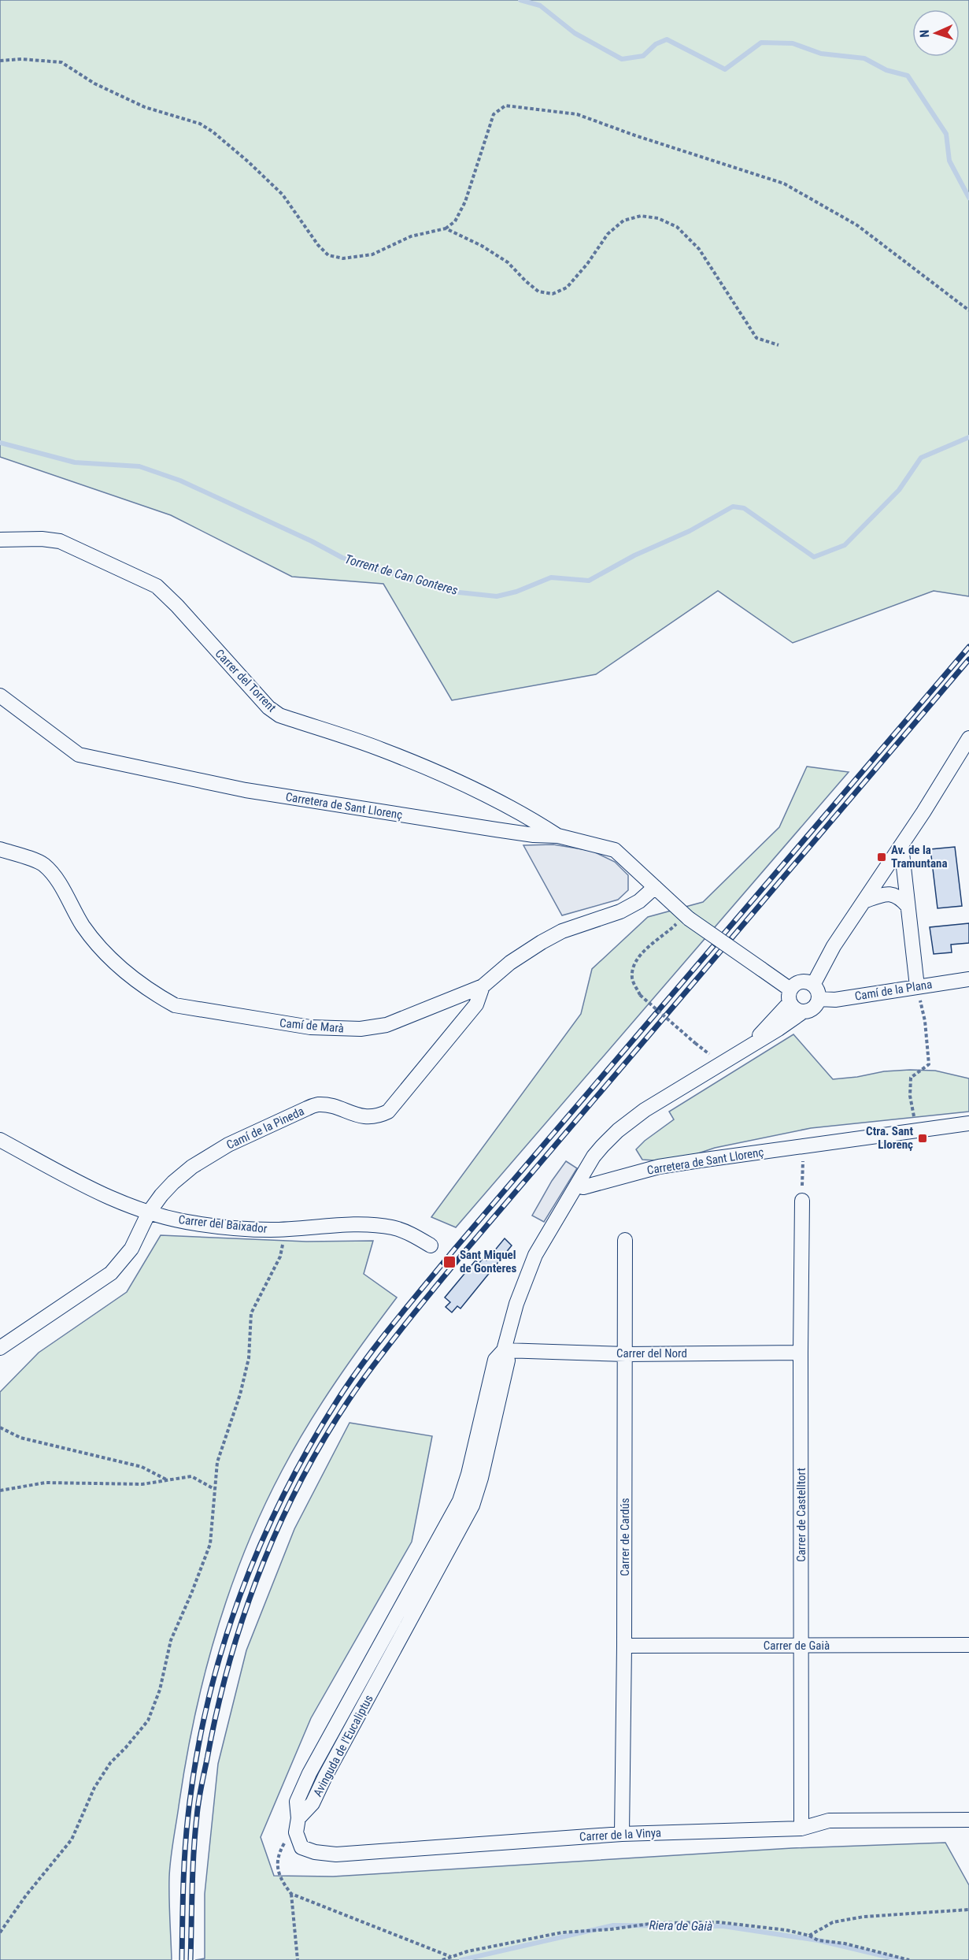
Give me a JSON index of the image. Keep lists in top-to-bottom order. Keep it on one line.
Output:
{"streets":{"street":["Carrer del Torrent","Carretera de Sant Llorenç","Camí de la Plana","Camí de Marà","Camí de la Pineda","Carrer del Baixador","Carrer del Nord","Carrer de Castelltort","Carrer de Cardús","Carrer de Gaià","Avinguda de l'Eucaliptus","Carrer de la Vinya"]},"crossings":[["Carrer del Torrent","Carretera de Sant Llorenç"],["Carretera de Sant Llorenç","Camí de la Plana"],["Carretera de Sant Llorenç","Camí de Marà"],["Carretera de Sant Llorenç","Avinguda de l'Eucaliptus"],["Camí de Marà","Camí de la Pineda"],["Camí de la Pineda","Carrer del Baixador"],["Carrer del Nord","Carrer de Castelltort"],["Carrer del Nord","Carrer de Cardús"],["Carrer del Nord","Avinguda de l'Eucaliptus"],["Carrer de Castelltort","Carrer de Gaià"],["Carrer de Castelltort","Carrer de la Vinya"],["Carrer de Cardús","Carrer de Gaià"],["Carrer de Cardús","Carrer de la Vinya"],["Avinguda de l'Eucaliptus","Carrer de la Vinya"]],"water":["Torrent de Can Gonteres","Riera de Gaià"],"places":{"transit":["Av. de la Tramuntana","Ctra. Sant Llorenç","Sant Miquel de Gonteres"]},"north":"left"}
